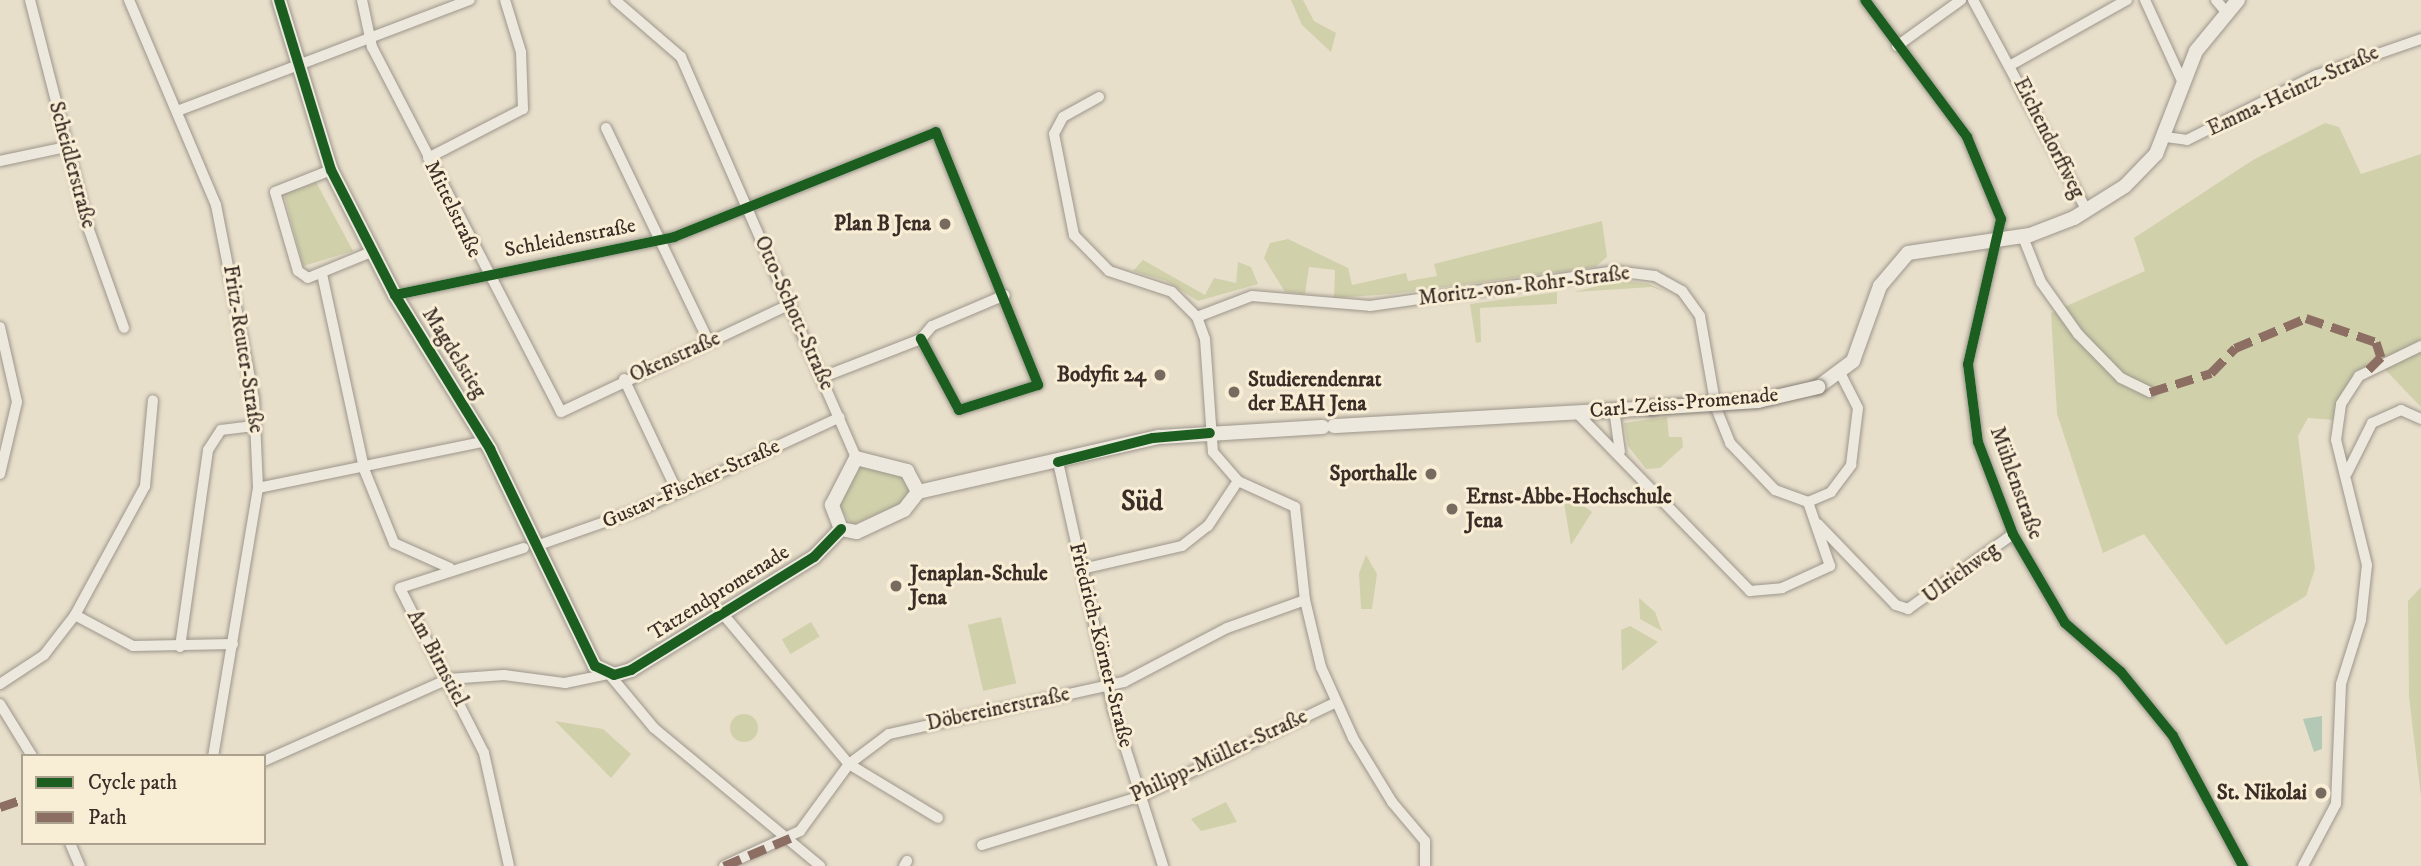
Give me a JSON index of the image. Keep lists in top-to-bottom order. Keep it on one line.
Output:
{"streets":{"main road":["Magdelstieg","Carl-Zeiss-Promenade","Tatzendpromenade"],"street":["Emma-Heintz-Straße","Eichendorffweg","Scheidlerstraße","Mittelstraße","Schleidenstraße","Moritz-von-Rohr-Straße","Otto-Schott-Straße","Fritz-Reuter-Straße","Okenstraße","Mühlenstraße","Gustav-Fischer-Straße","Ulrichweg","Friedrich-Körner-Straße","Am Birnstiel","Döbereinerstraße","Philipp-Müller-Straße"]},"crossings":[["Mittelstraße","Schleidenstraße"],["Mittelstraße","Okenstraße"],["Schleidenstraße","Otto-Schott-Straße"],["Schleidenstraße","Magdelstieg"],["Otto-Schott-Straße","Okenstraße"],["Otto-Schott-Straße","Gustav-Fischer-Straße"],["Magdelstieg","Gustav-Fischer-Straße"],["Magdelstieg","Tatzendpromenade"],["Magdelstieg","Döbereinerstraße"],["Carl-Zeiss-Promenade","Mühlenstraße"],["Carl-Zeiss-Promenade","Ulrichweg"],["Mühlenstraße","Ulrichweg"],["Tatzendpromenade","Am Birnstiel"],["Friedrich-Körner-Straße","Döbereinerstraße"],["Friedrich-Körner-Straße","Philipp-Müller-Straße"]],"districts":["Süd"],"places":["Plan B Jena","Bodyfit 24","Studierendenrat der EAH Jena","Sporthalle","Ernst-Abbe-Hochschule Jena","Jenaplan-Schule Jena","St. Nikolai"],"legend":["Cycle path","Path"]}
